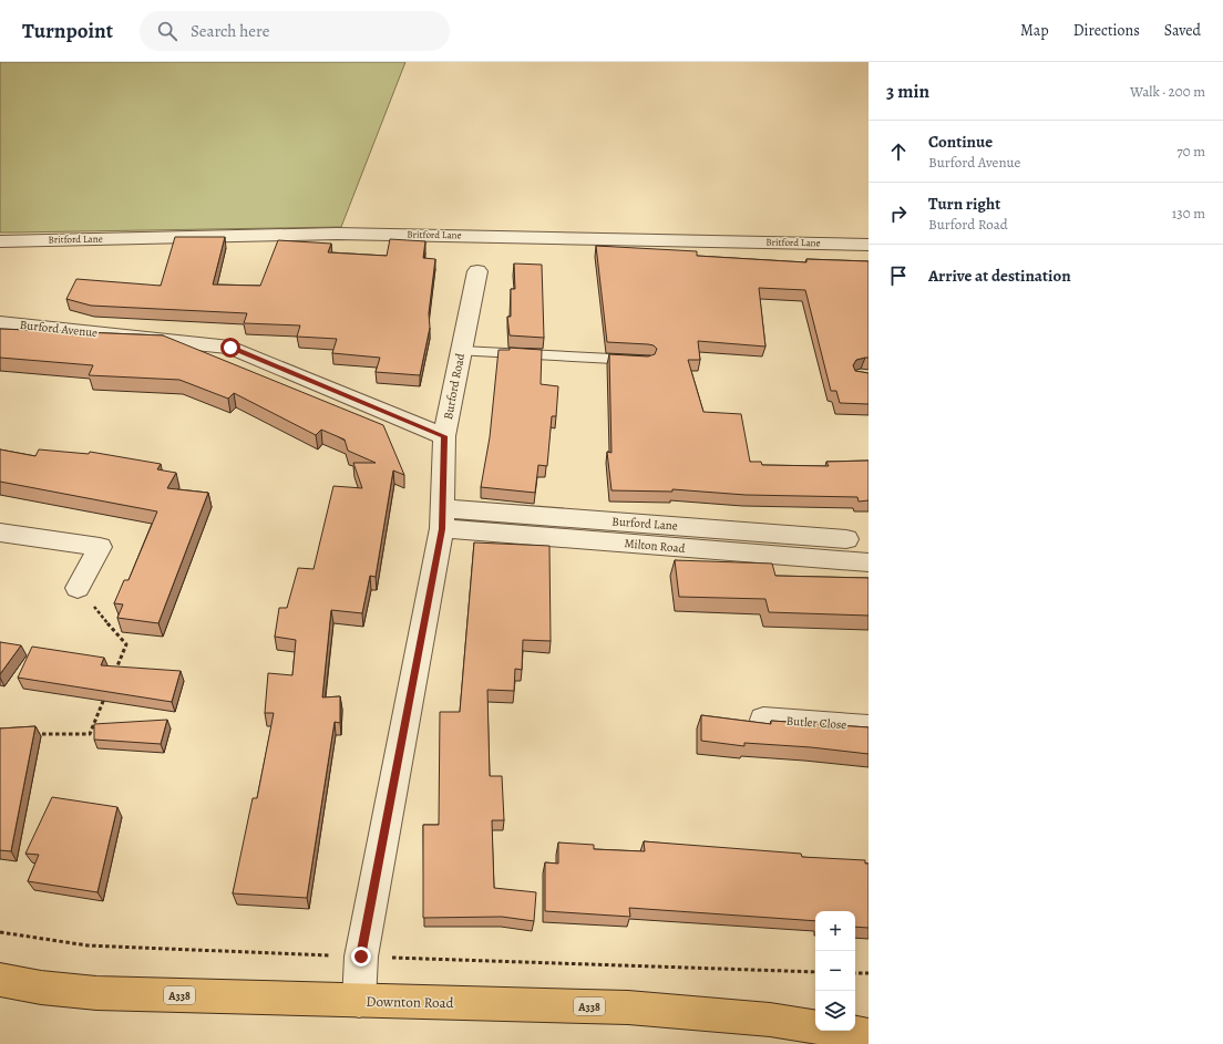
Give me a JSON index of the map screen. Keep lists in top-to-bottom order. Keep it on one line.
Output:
{"streets":{"highway":["A338","Downton Road"],"street":["Britford Lane","Burford Avenue","Burford Road","Burford Lane","Milton Road","Butler Close"]},"crossings":[["Burford Avenue","Burford Road"],["Burford Road","Burford Lane"],["Burford Road","Milton Road"],["Burford Road","Downton Road"],["Burford Lane","Milton Road"]],"page":{"header":"Turnpoint","search":"Search here","nav":["Map","Directions","Saved"],"heading":["3 min","Walk · 200 m"],"list":[["Continue","Burford Avenue","70 m"],["Turn right","Burford Road","130 m"],"Arrive at destination"],"map_buttons":["+","−"]}}
